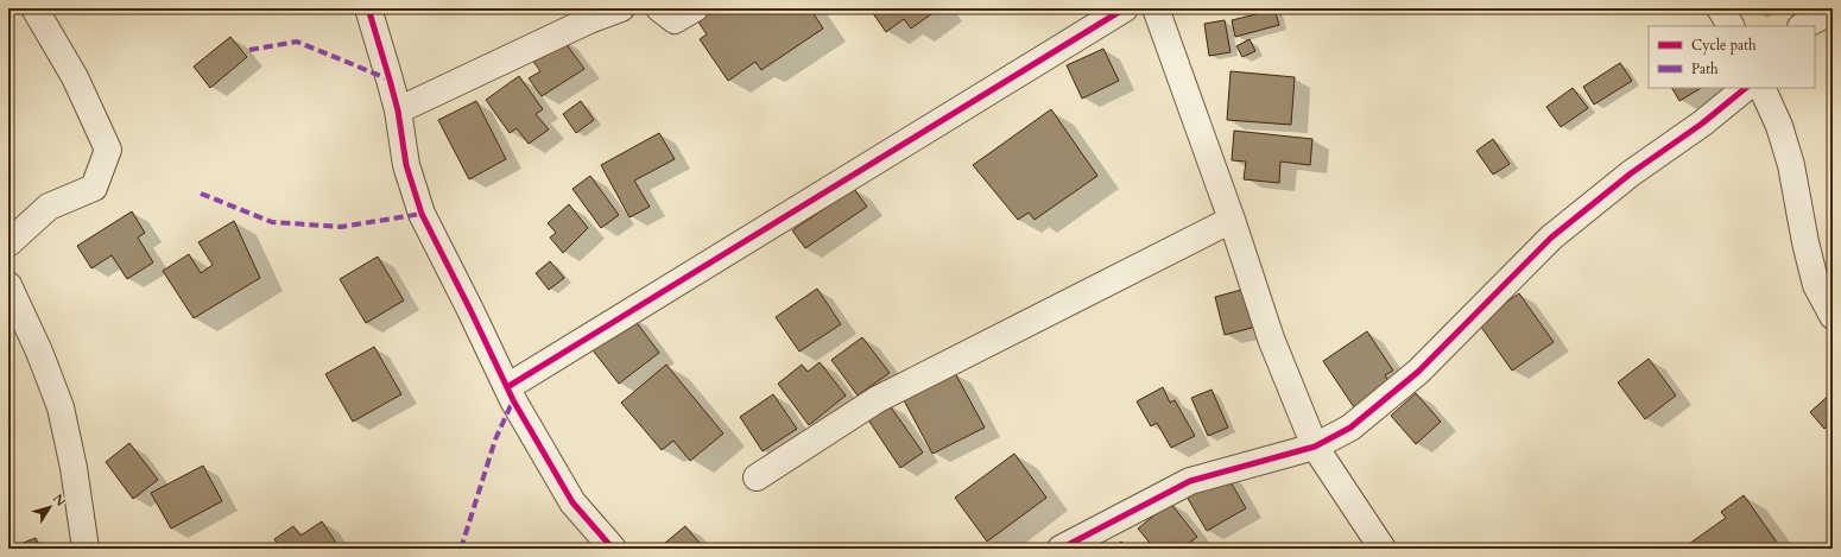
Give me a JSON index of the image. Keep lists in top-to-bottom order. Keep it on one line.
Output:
{"legend":["Cycle path","Path"],"north":"top right"}
